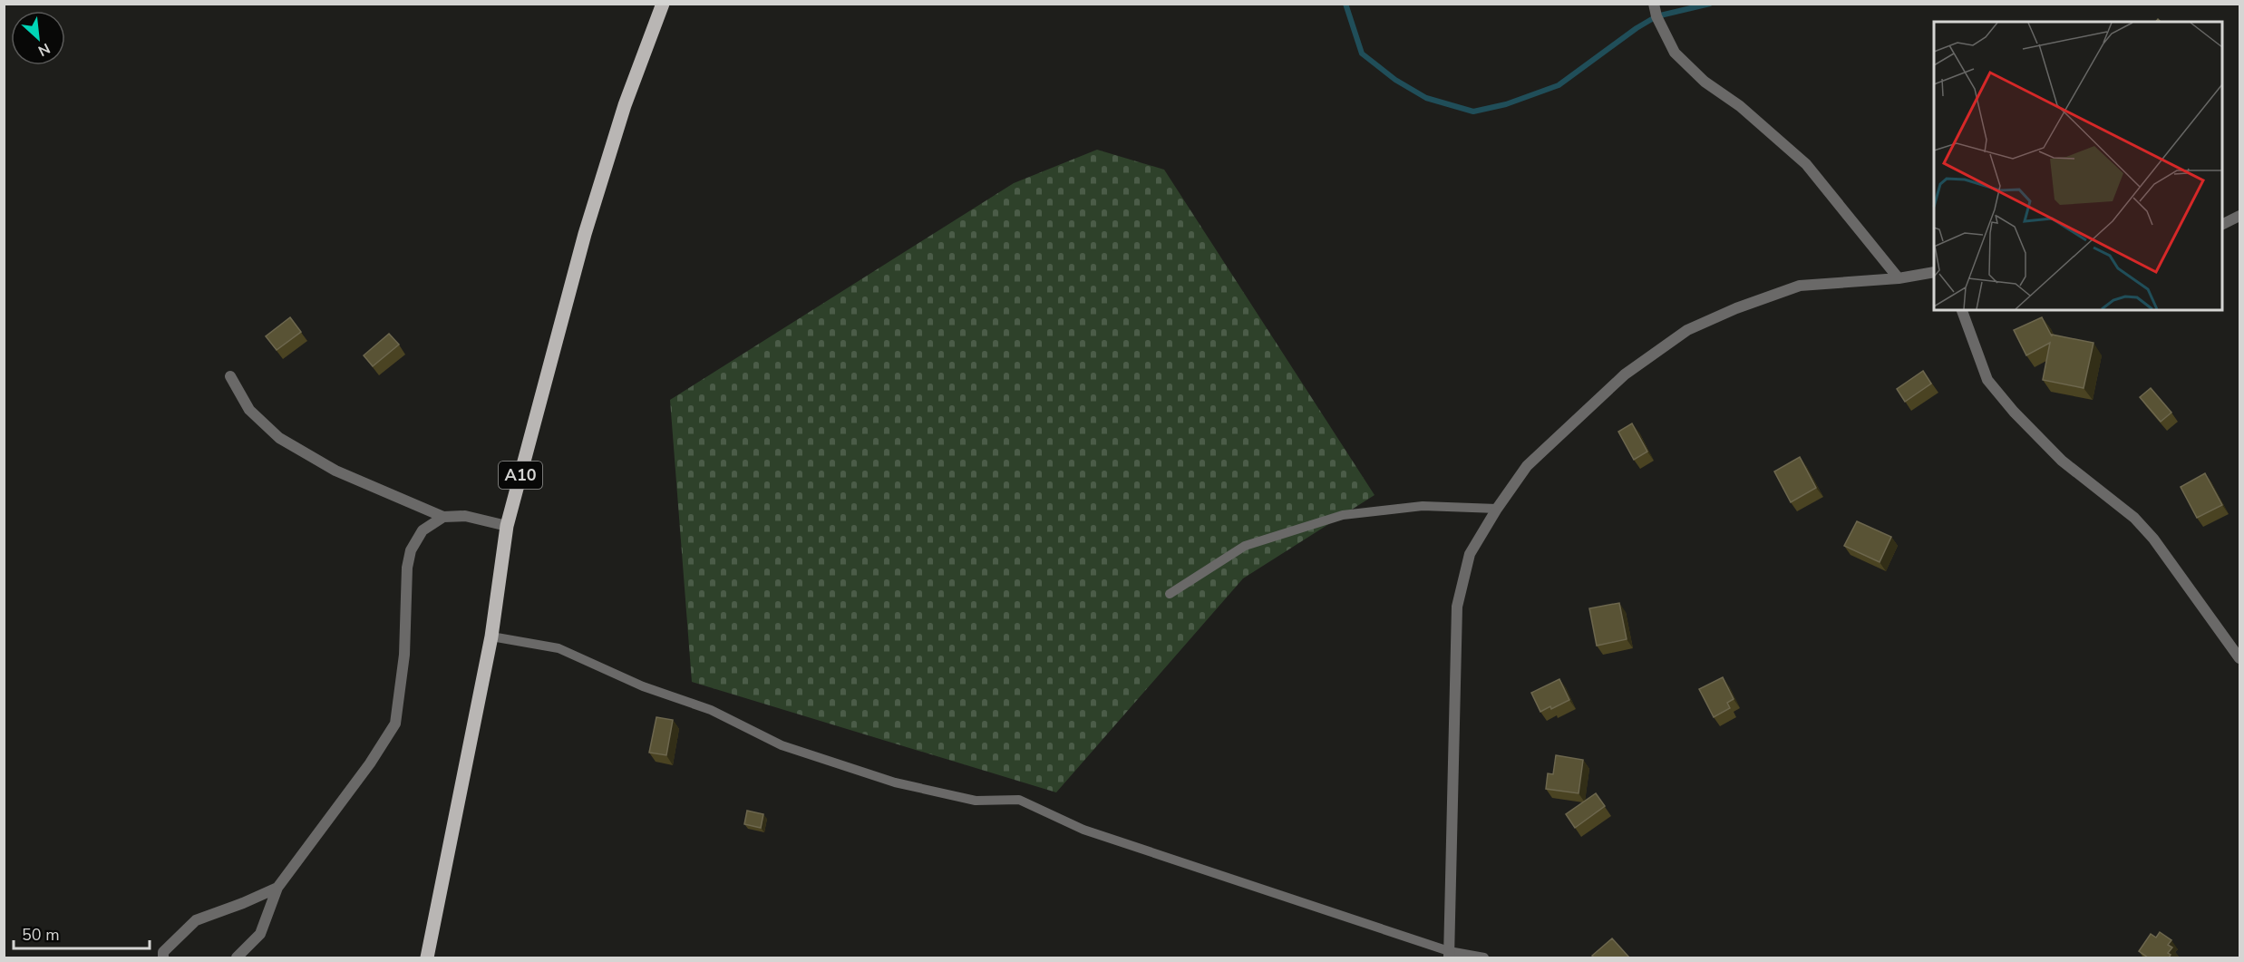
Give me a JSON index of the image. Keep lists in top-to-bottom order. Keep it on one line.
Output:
{"streets":{"main road":["A10"]},"scale_bar":"50 m","north":"bottom right"}
